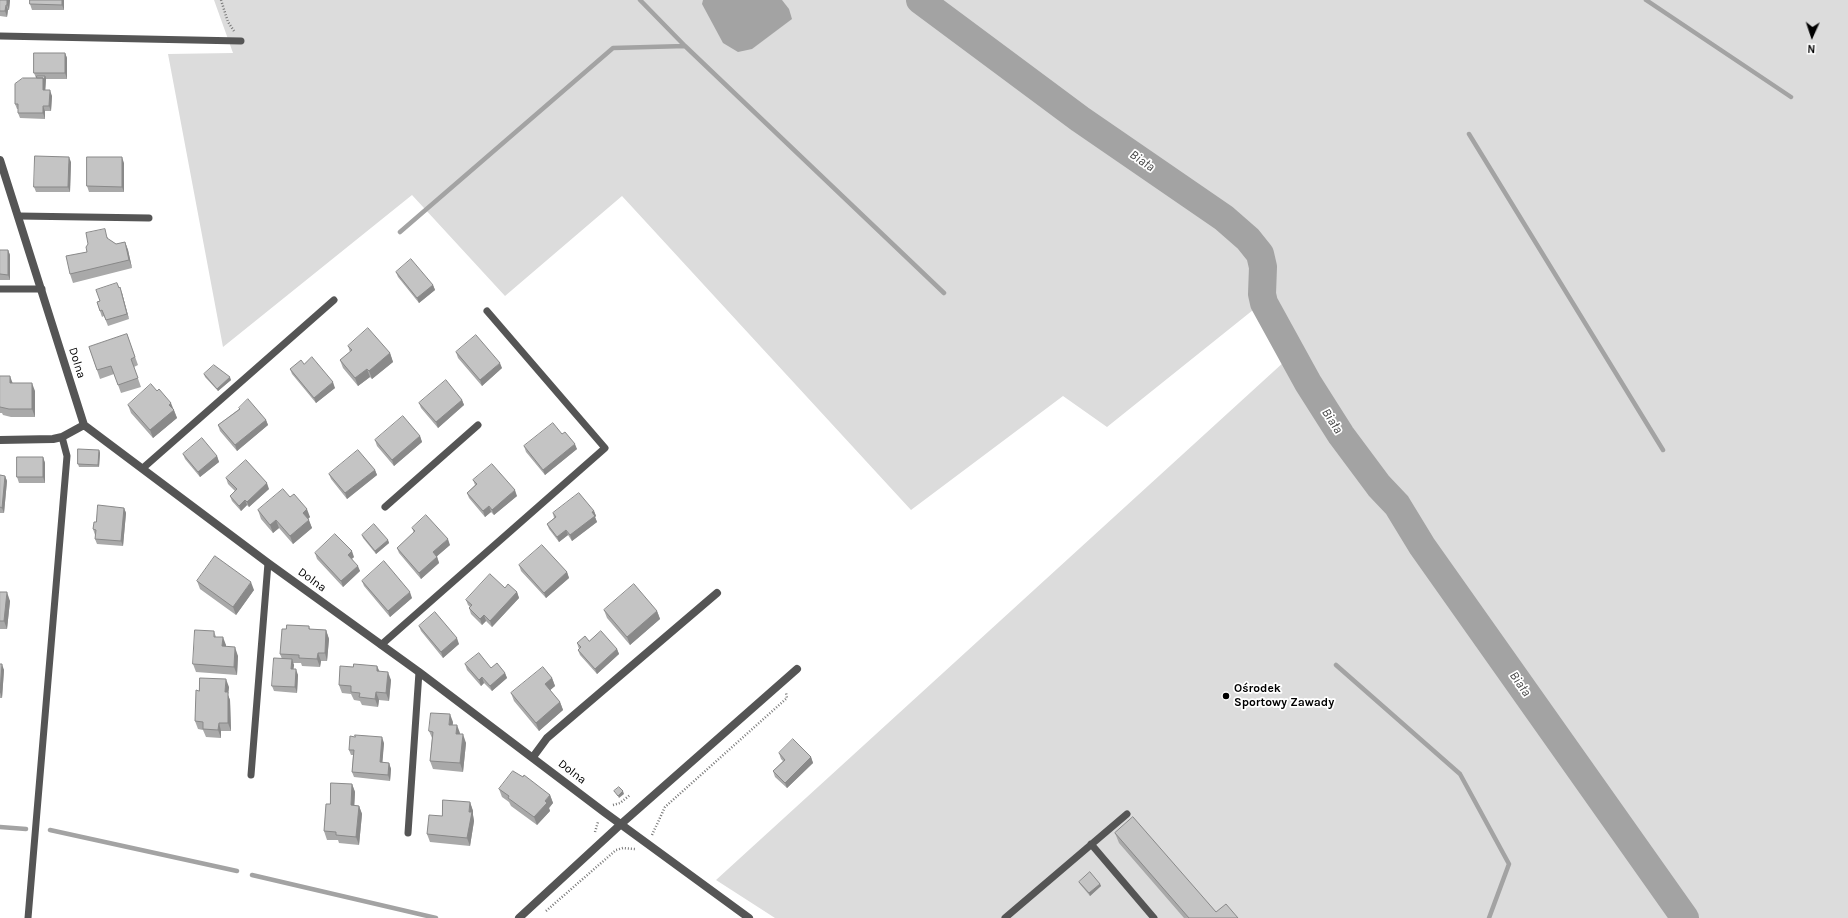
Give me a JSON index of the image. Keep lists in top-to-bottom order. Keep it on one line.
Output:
{"streets":{"street":["Dolna"]},"water":["Biała"],"places":["Ośrodek Sportowy Zawady"],"north":"bottom"}
